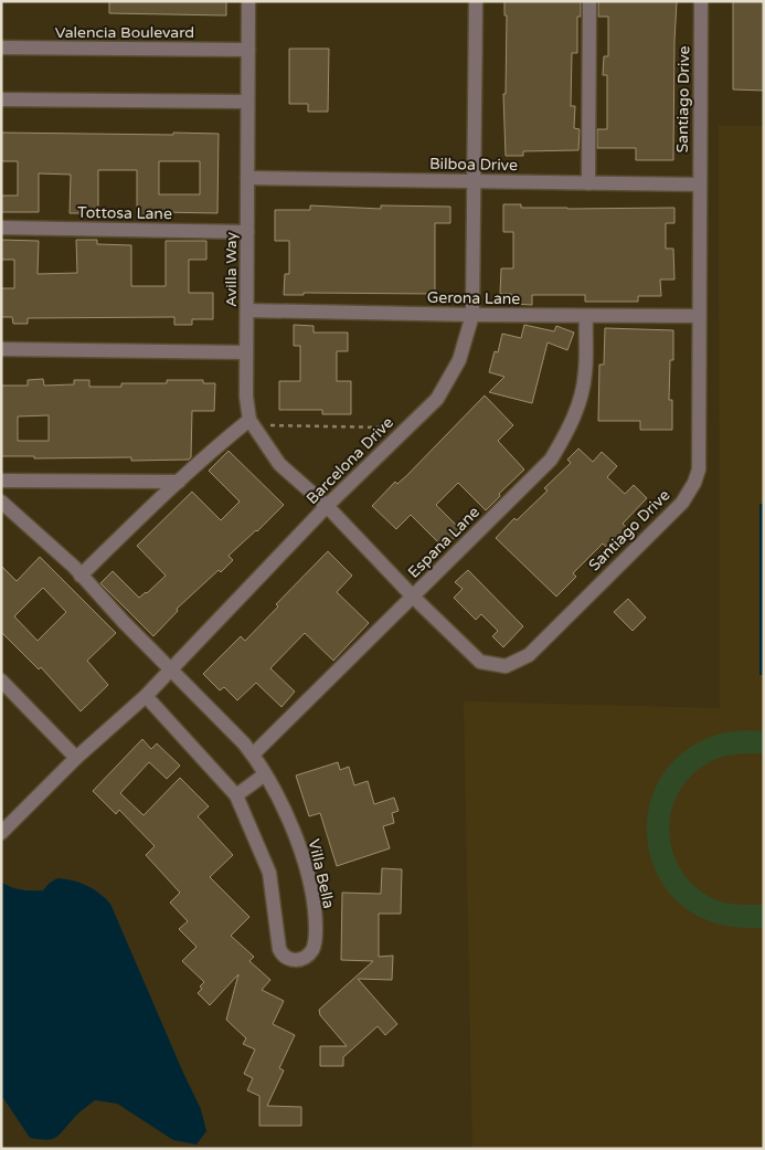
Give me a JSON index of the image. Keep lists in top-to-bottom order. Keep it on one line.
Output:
{"streets":{"street":["Valencia Boulevard","Santiago Drive","Bilboa Drive","Tottosa Lane","Avilla Way","Gerona Lane","Barcelona Drive","Espana Lane","Villa Bella"]},"crossings":[["Valencia Boulevard","Avilla Way"],["Santiago Drive","Bilboa Drive"],["Santiago Drive","Avilla Way"],["Santiago Drive","Gerona Lane"],["Santiago Drive","Barcelona Drive"],["Santiago Drive","Espana Lane"],["Bilboa Drive","Avilla Way"],["Bilboa Drive","Barcelona Drive"],["Tottosa Lane","Avilla Way"],["Avilla Way","Gerona Lane"],["Avilla Way","Barcelona Drive"],["Gerona Lane","Barcelona Drive"],["Gerona Lane","Espana Lane"],["Barcelona Drive","Villa Bella"],["Espana Lane","Villa Bella"]]}
